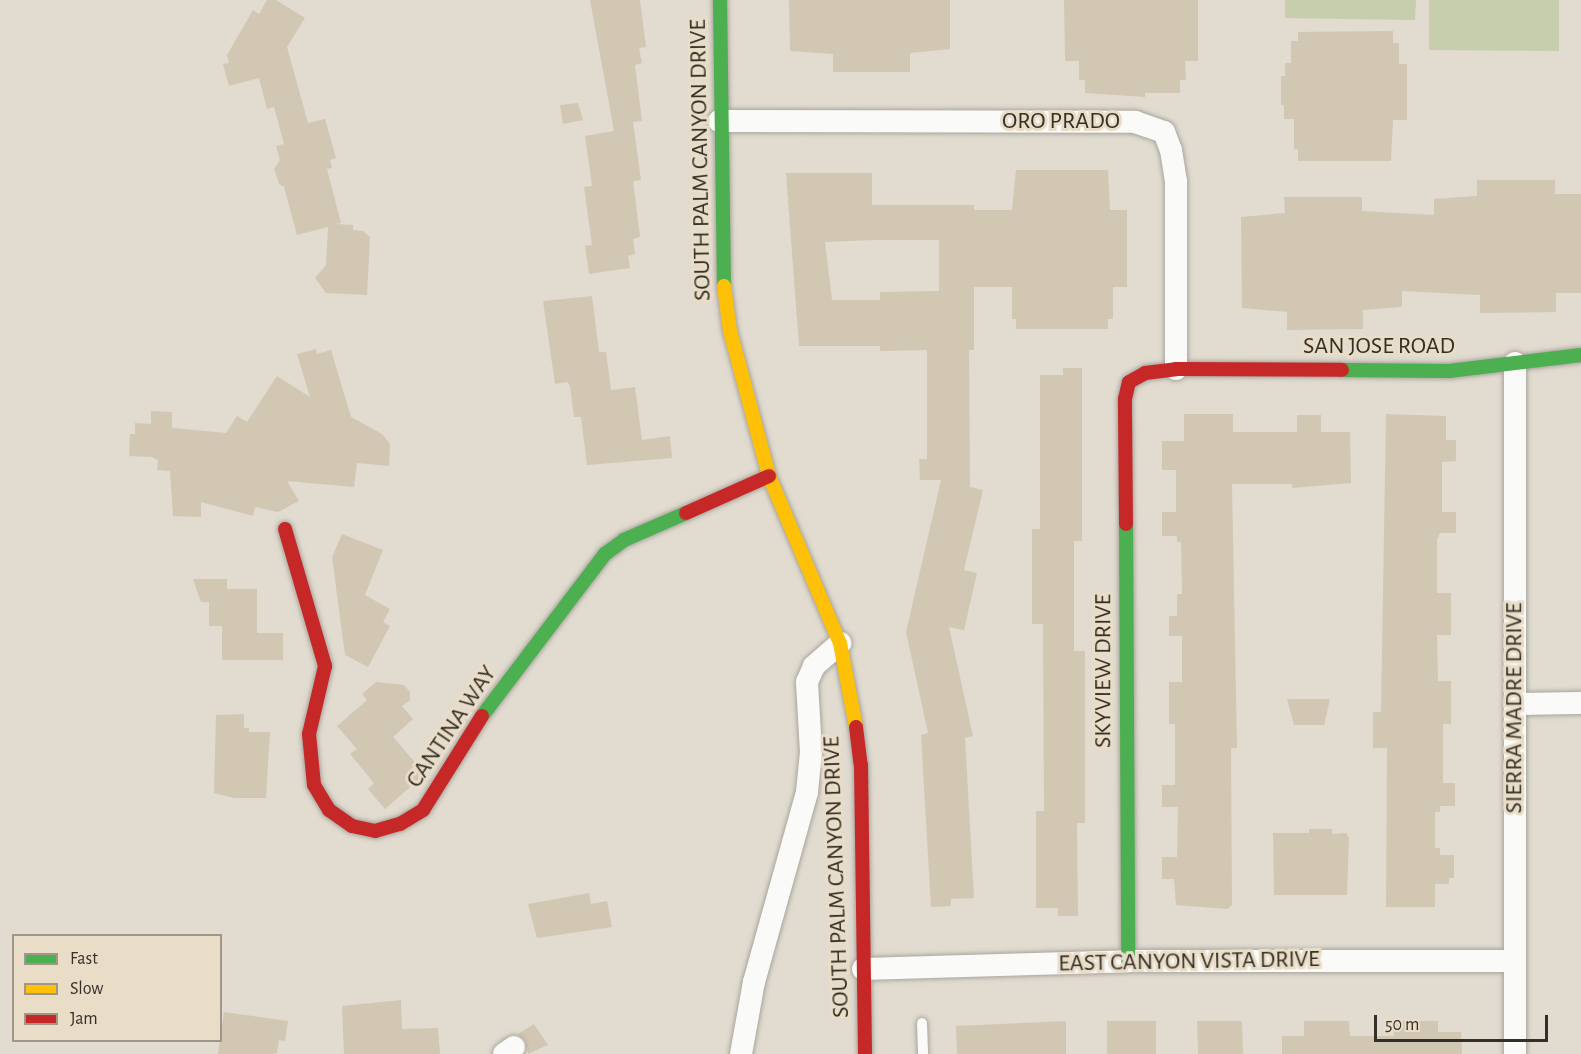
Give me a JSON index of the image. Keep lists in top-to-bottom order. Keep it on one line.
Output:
{"streets":{"street":["ORO PRADO","SOUTH PALM CANYON DRIVE","SAN JOSE ROAD","SKYVIEW DRIVE","SIERRA MADRE DRIVE","CANTINA WAY","EAST CANYON VISTA DRIVE"]},"crossings":[["ORO PRADO","SOUTH PALM CANYON DRIVE"],["ORO PRADO","SAN JOSE ROAD"],["SOUTH PALM CANYON DRIVE","CANTINA WAY"],["SOUTH PALM CANYON DRIVE","EAST CANYON VISTA DRIVE"],["SAN JOSE ROAD","SKYVIEW DRIVE"],["SAN JOSE ROAD","SIERRA MADRE DRIVE"],["SKYVIEW DRIVE","EAST CANYON VISTA DRIVE"],["SIERRA MADRE DRIVE","EAST CANYON VISTA DRIVE"]],"legend":["Fast","Slow","Jam"],"scale_bar":"50 m"}
